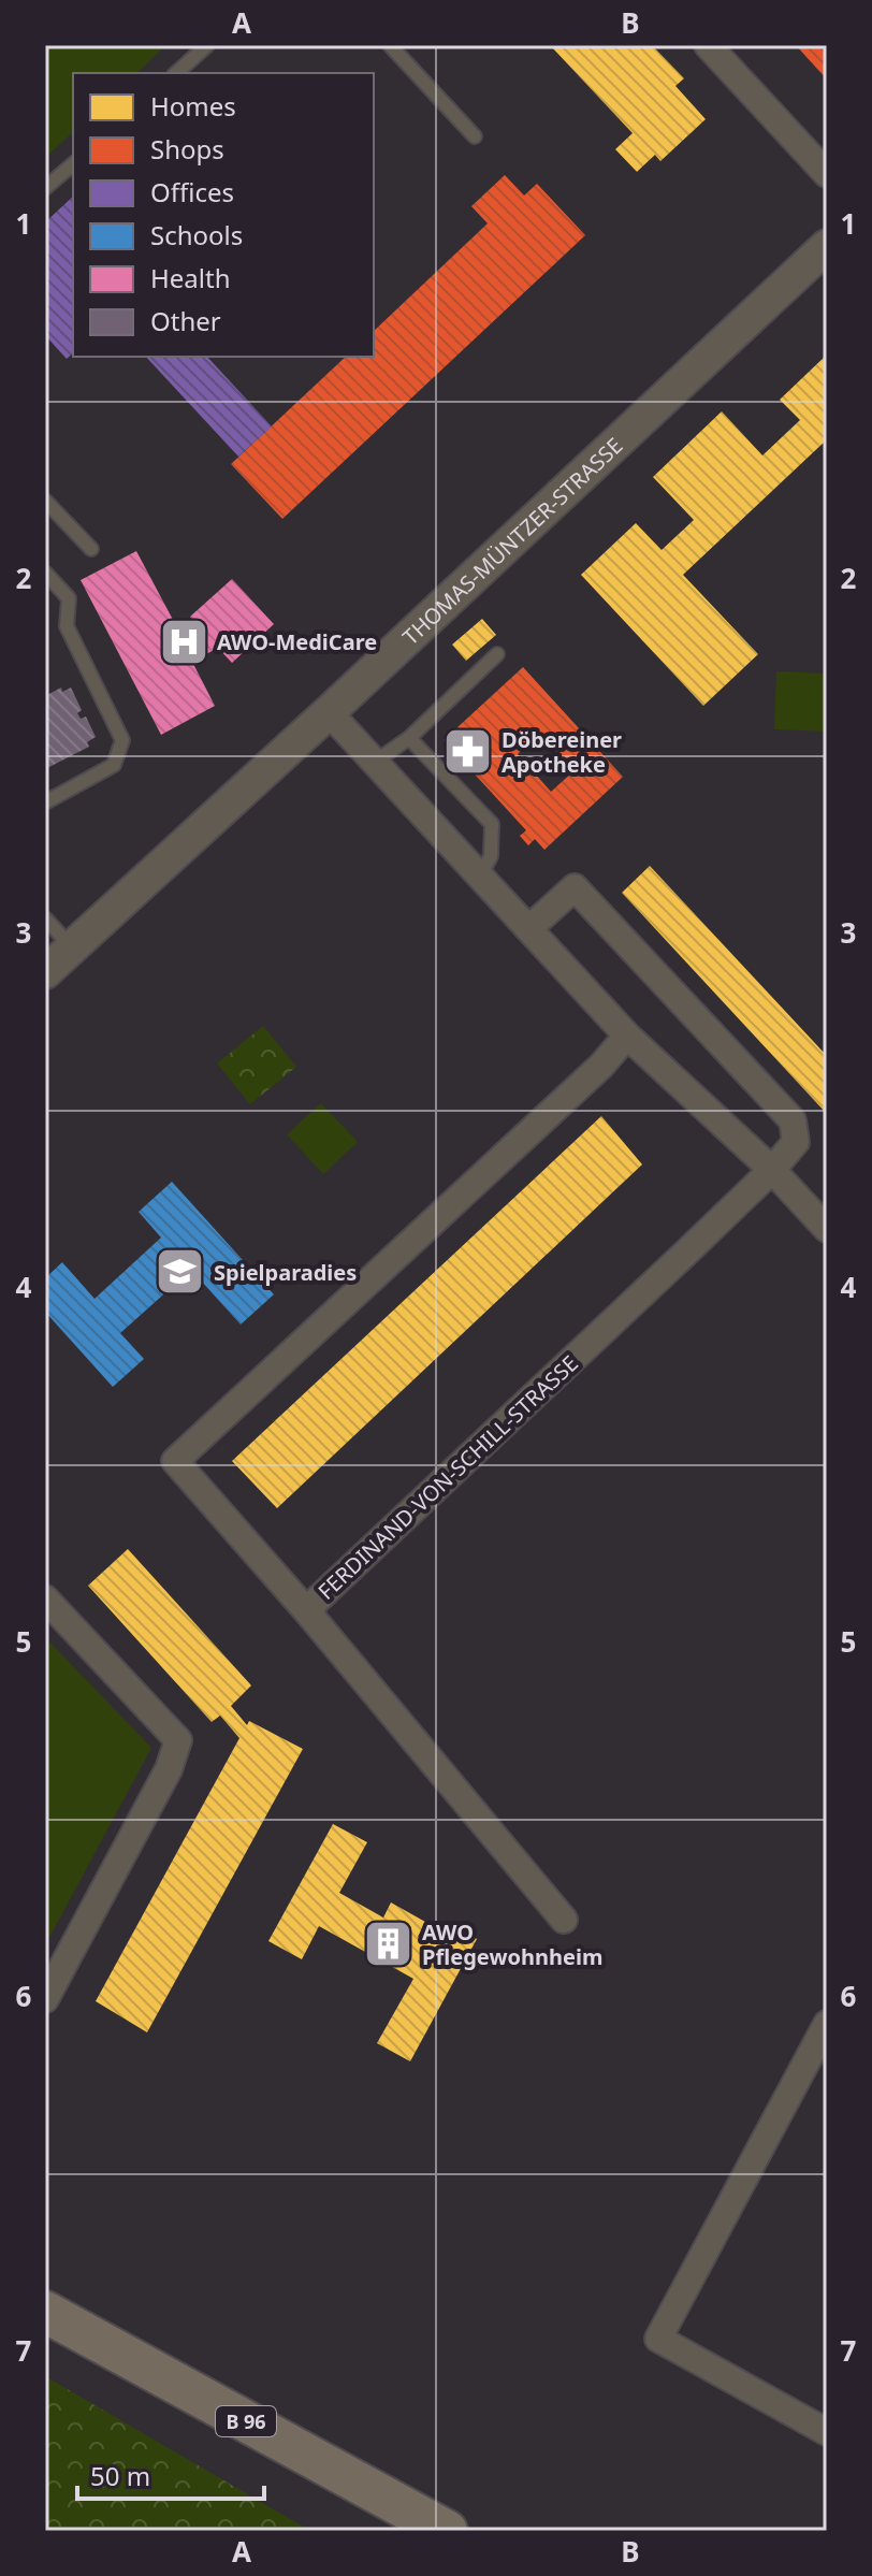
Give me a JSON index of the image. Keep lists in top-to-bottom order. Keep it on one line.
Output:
{"streets":{"main road":["B 96"],"street":["THOMAS-MÜNTZER-STRASSE","FERDINAND-VON-SCHILL-STRASSE"]},"places":{"hospital":["AWO-MediCare"],"pharmacy":["Döbereiner Apotheke"],"school or university":["Spielparadies"],"building":["AWO Pflegewohnheim"]},"legend":["Homes","Shops","Offices","Schools","Health","Other"],"scale_bar":"50 m","grid":{"columns":["A","B"],"rows":["1","2","3","4","5","6","7"]}}
